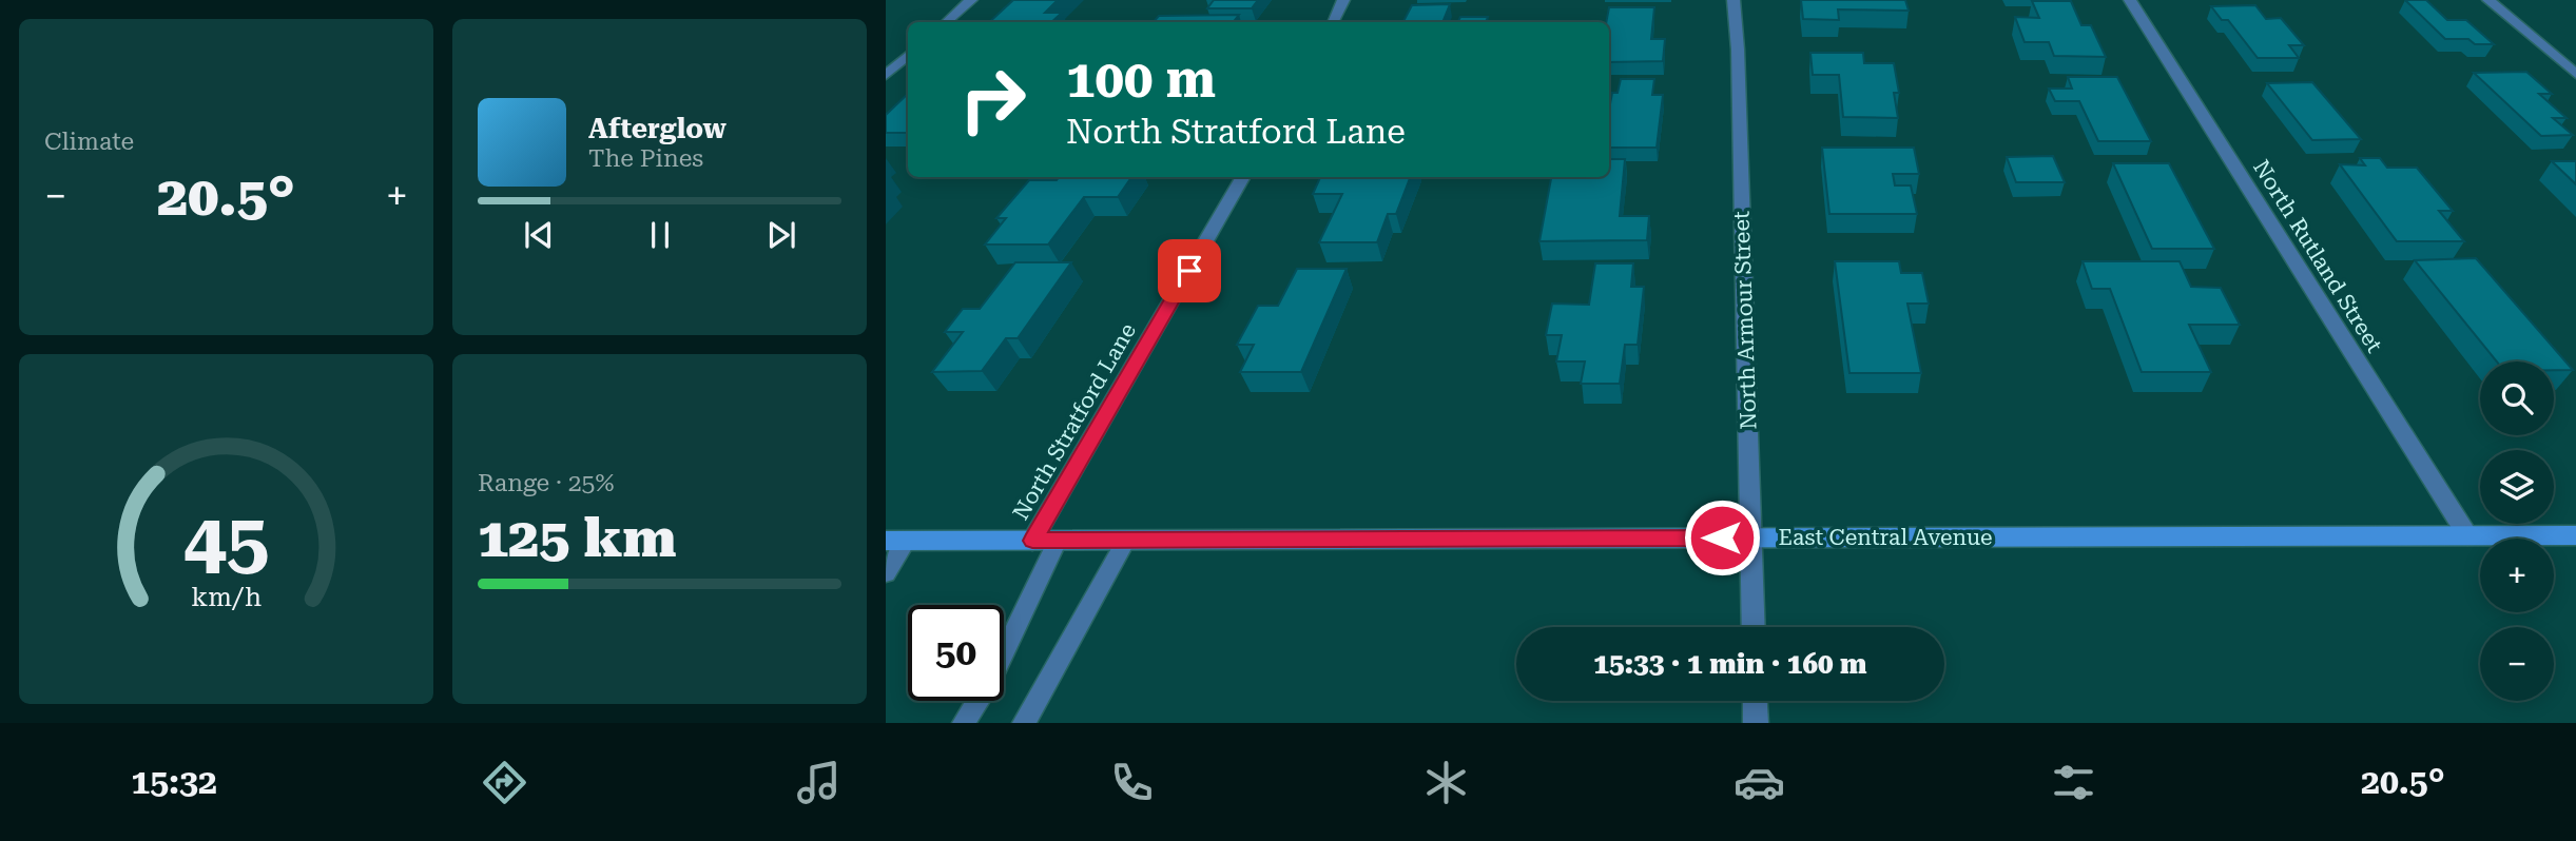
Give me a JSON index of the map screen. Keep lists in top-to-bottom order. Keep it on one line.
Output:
{"streets":{"main road":["East Central Avenue"],"street":["North Rutland Street","North Armour Street","North Stratford Lane"]},"crossings":[["North Rutland Street","East Central Avenue"],["North Armour Street","East Central Avenue"],["North Stratford Lane","East Central Avenue"]],"page":{"tile":["Climate",["Range · 25%","125 km"]],"turn":["100 m","North Stratford Lane"],"song":["Afterglow","The Pines"],"heat":["−","20.5°","+"],"map_buttons":["+","−"],"limit":"50","trip":"15:33 · 1 min · 160 m","tabs":["15:32","20.5°"],"gauge":["45","km/h"]}}
